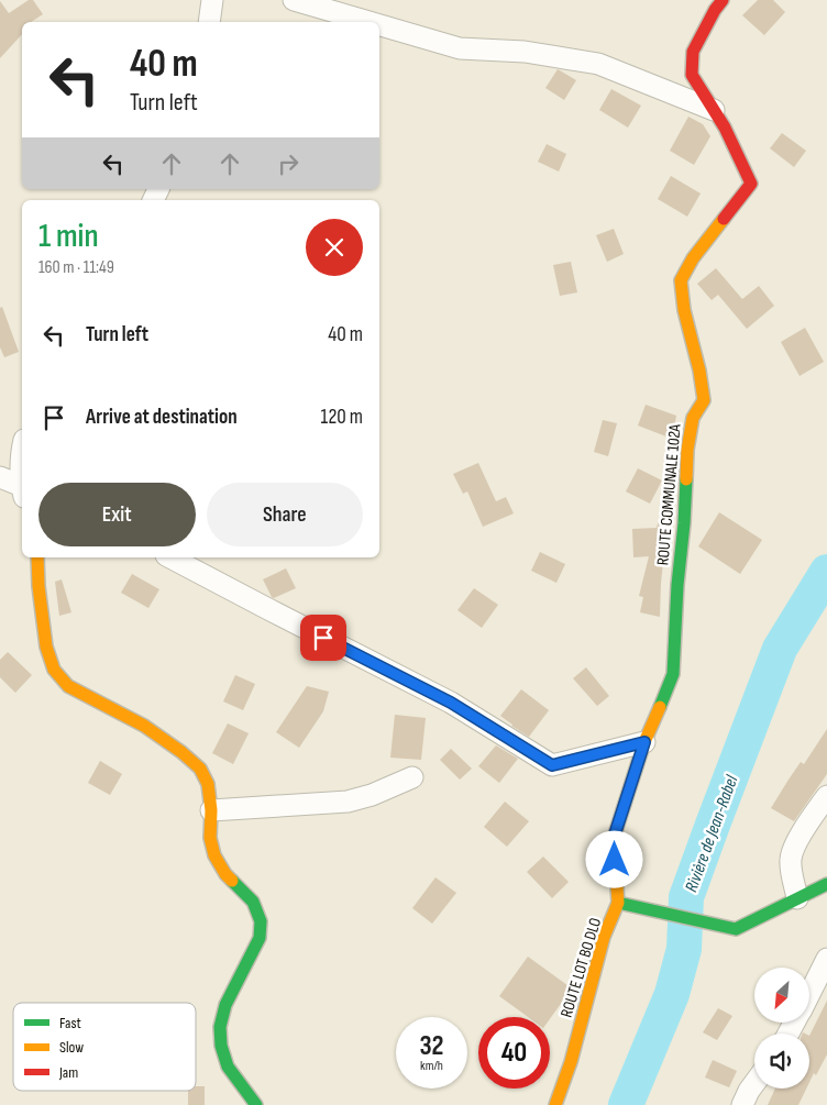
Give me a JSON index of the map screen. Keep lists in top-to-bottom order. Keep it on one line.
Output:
{"streets":{"street":["ROUTE COMMUNALE 102A","ROUTE LOT BO DLO"]},"crossings":[["ROUTE COMMUNALE 102A","ROUTE LOT BO DLO"]],"water":["Rivière de Jean-Rabel"],"legend":["Fast","Slow","Jam"],"north":"bottom left","page":{"turn":["40 m","Turn left"],"heading":["1 min","160 m · 11:49"],"list":[{"name":"Turn left","value":"40 m"},{"name":"Arrive at destination","value":"120 m"}],"buttons":["Exit","Share"],"speed":"32 km/h","limit":"40"}}
